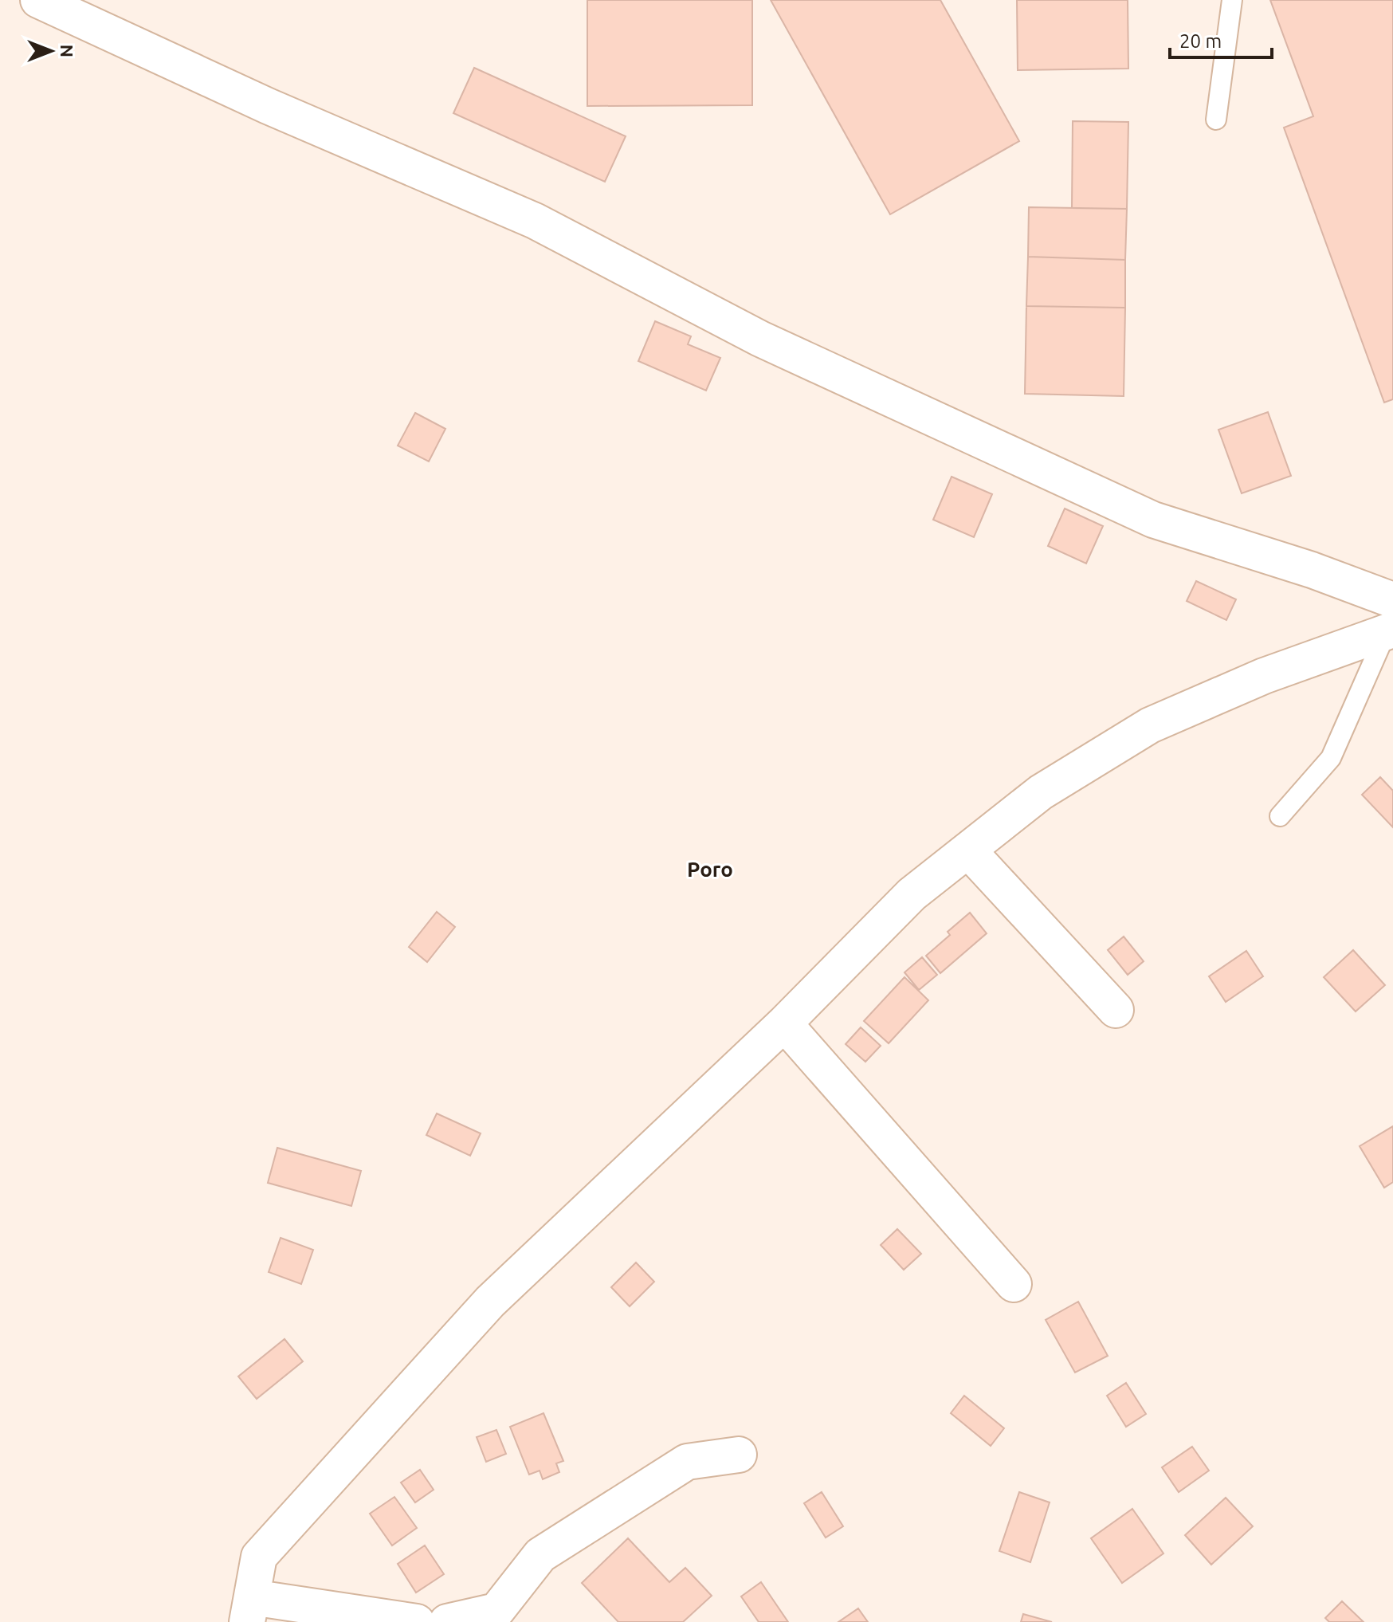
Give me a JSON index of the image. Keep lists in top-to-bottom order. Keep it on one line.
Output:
{"districts":["Poro"],"scale_bar":"20 m","north":"right"}
